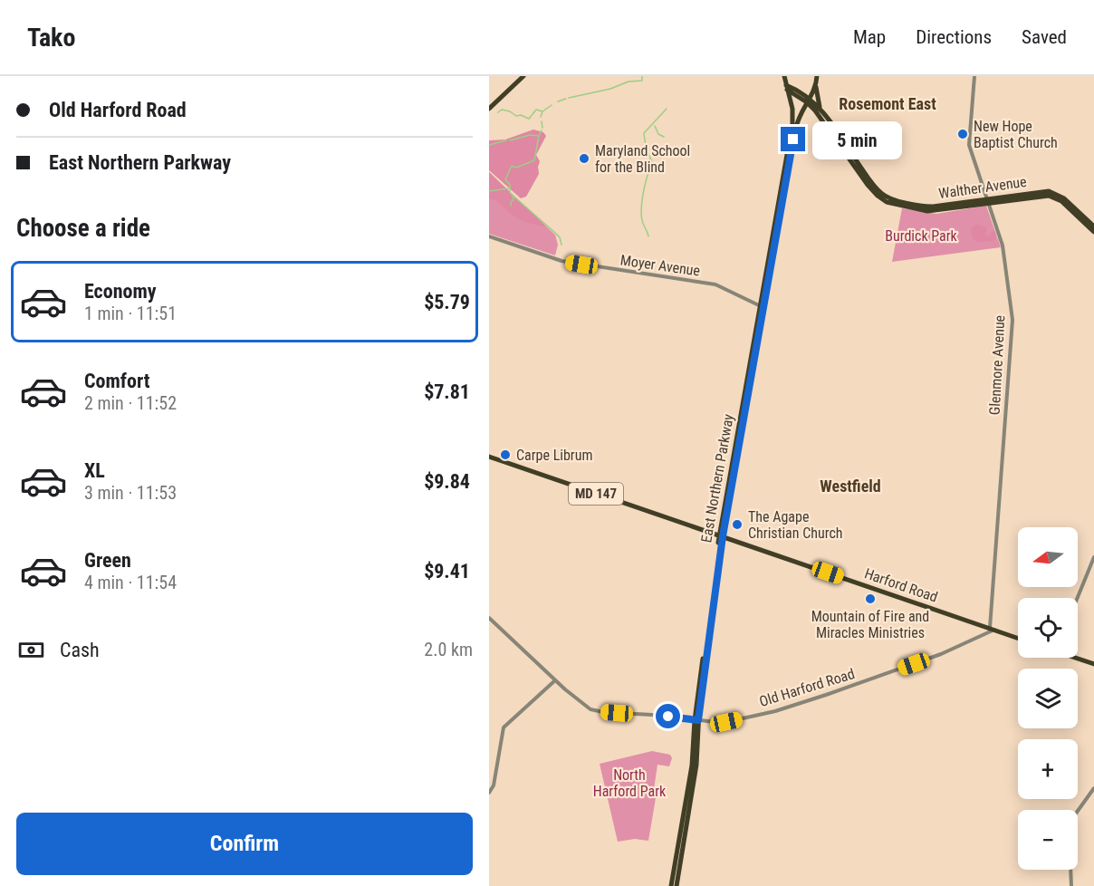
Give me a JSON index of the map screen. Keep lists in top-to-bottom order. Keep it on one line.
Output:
{"streets":{"main road":["Walther Avenue","East Northern Parkway","MD 147","Harford Road"],"street":["Moyer Avenue","Glenmore Avenue","Old Harford Road"]},"crossings":[["Walther Avenue","Glenmore Avenue"],["Walther Avenue","East Northern Parkway"],["Moyer Avenue","East Northern Parkway"],["Glenmore Avenue","Harford Road"],["Glenmore Avenue","Old Harford Road"],["East Northern Parkway","Harford Road"],["East Northern Parkway","Old Harford Road"],["Harford Road","Old Harford Road"]],"districts":["Rosemont East","Westfield"],"parks":["Burdick Park","North Harford Park"],"places":["New Hope Baptist Church","Maryland School for the Blind","Carpe Librum","The Agape Christian Church","Mountain of Fire and Miracles Ministries"],"north":"left","page":{"header":"Tako","nav":["Map","Directions","Saved"],"banner":["Old Harford Road","East Northern Parkway"],"bubble":"5 min","heading":"Choose a ride","list":[{"name":"Economy","note":"1 min · 11:51","value":"$5.79"},{"name":"Comfort","note":"2 min · 11:52","value":"$7.81"},{"name":"XL","note":"3 min · 11:53","value":"$9.84"},{"name":"Green","note":"4 min · 11:54","value":"$9.41"}],"map_buttons":["+","−"],"pay":["Cash","2.0 km"],"buttons":"Confirm"}}
